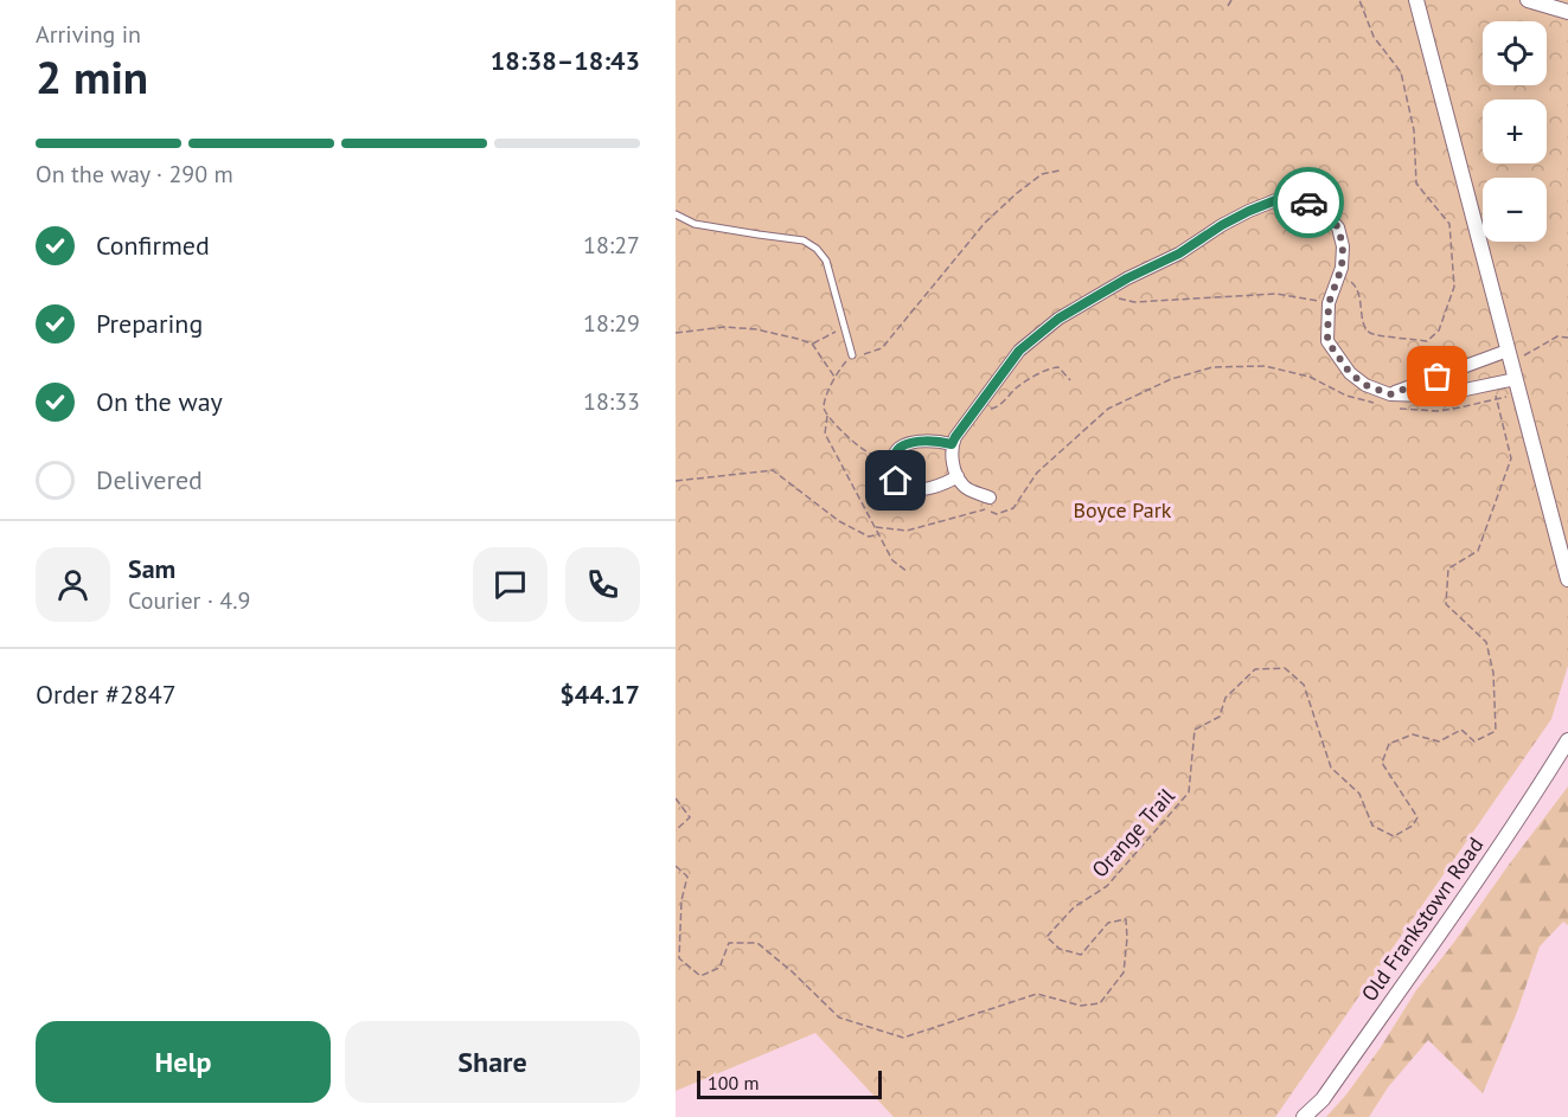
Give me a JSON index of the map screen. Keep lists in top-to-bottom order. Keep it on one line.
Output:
{"streets":{"street":["Old Frankstown Road"],"path":["Orange Trail"]},"parks":["Boyce Park"],"scale_bar":"100 m","page":{"heading":["2 min","Arriving in","18:38–18:43"],"panel":["Sam","Courier · 4.9","Order #2847","$44.17"],"map_buttons":["+","−"],"bar":"On the way · 290 m","list":[["Confirmed","18:27"],["Preparing","18:29"],["On the way","18:33"],"Delivered"],"buttons":["Help","Share"],"scale":"100 m"}}
